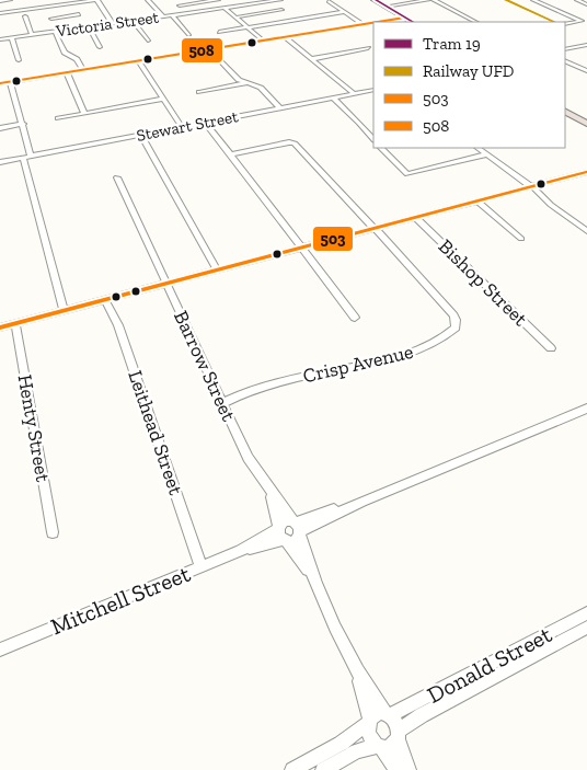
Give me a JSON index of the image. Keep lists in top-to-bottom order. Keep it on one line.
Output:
{"streets":{"street":["Victoria Street","Stewart Street","Bishop Street","Crisp Avenue","Barrow Street","Henty Street","Leithead Street","Mitchell Street","Donald Street"]},"crossings":[["Crisp Avenue","Barrow Street"],["Barrow Street","Mitchell Street"],["Barrow Street","Donald Street"],["Leithead Street","Mitchell Street"]],"lines":["tram line 19","rail line UFD","transit line 508","transit line 503"],"legend":["Tram 19","Railway UFD","503","508"]}
